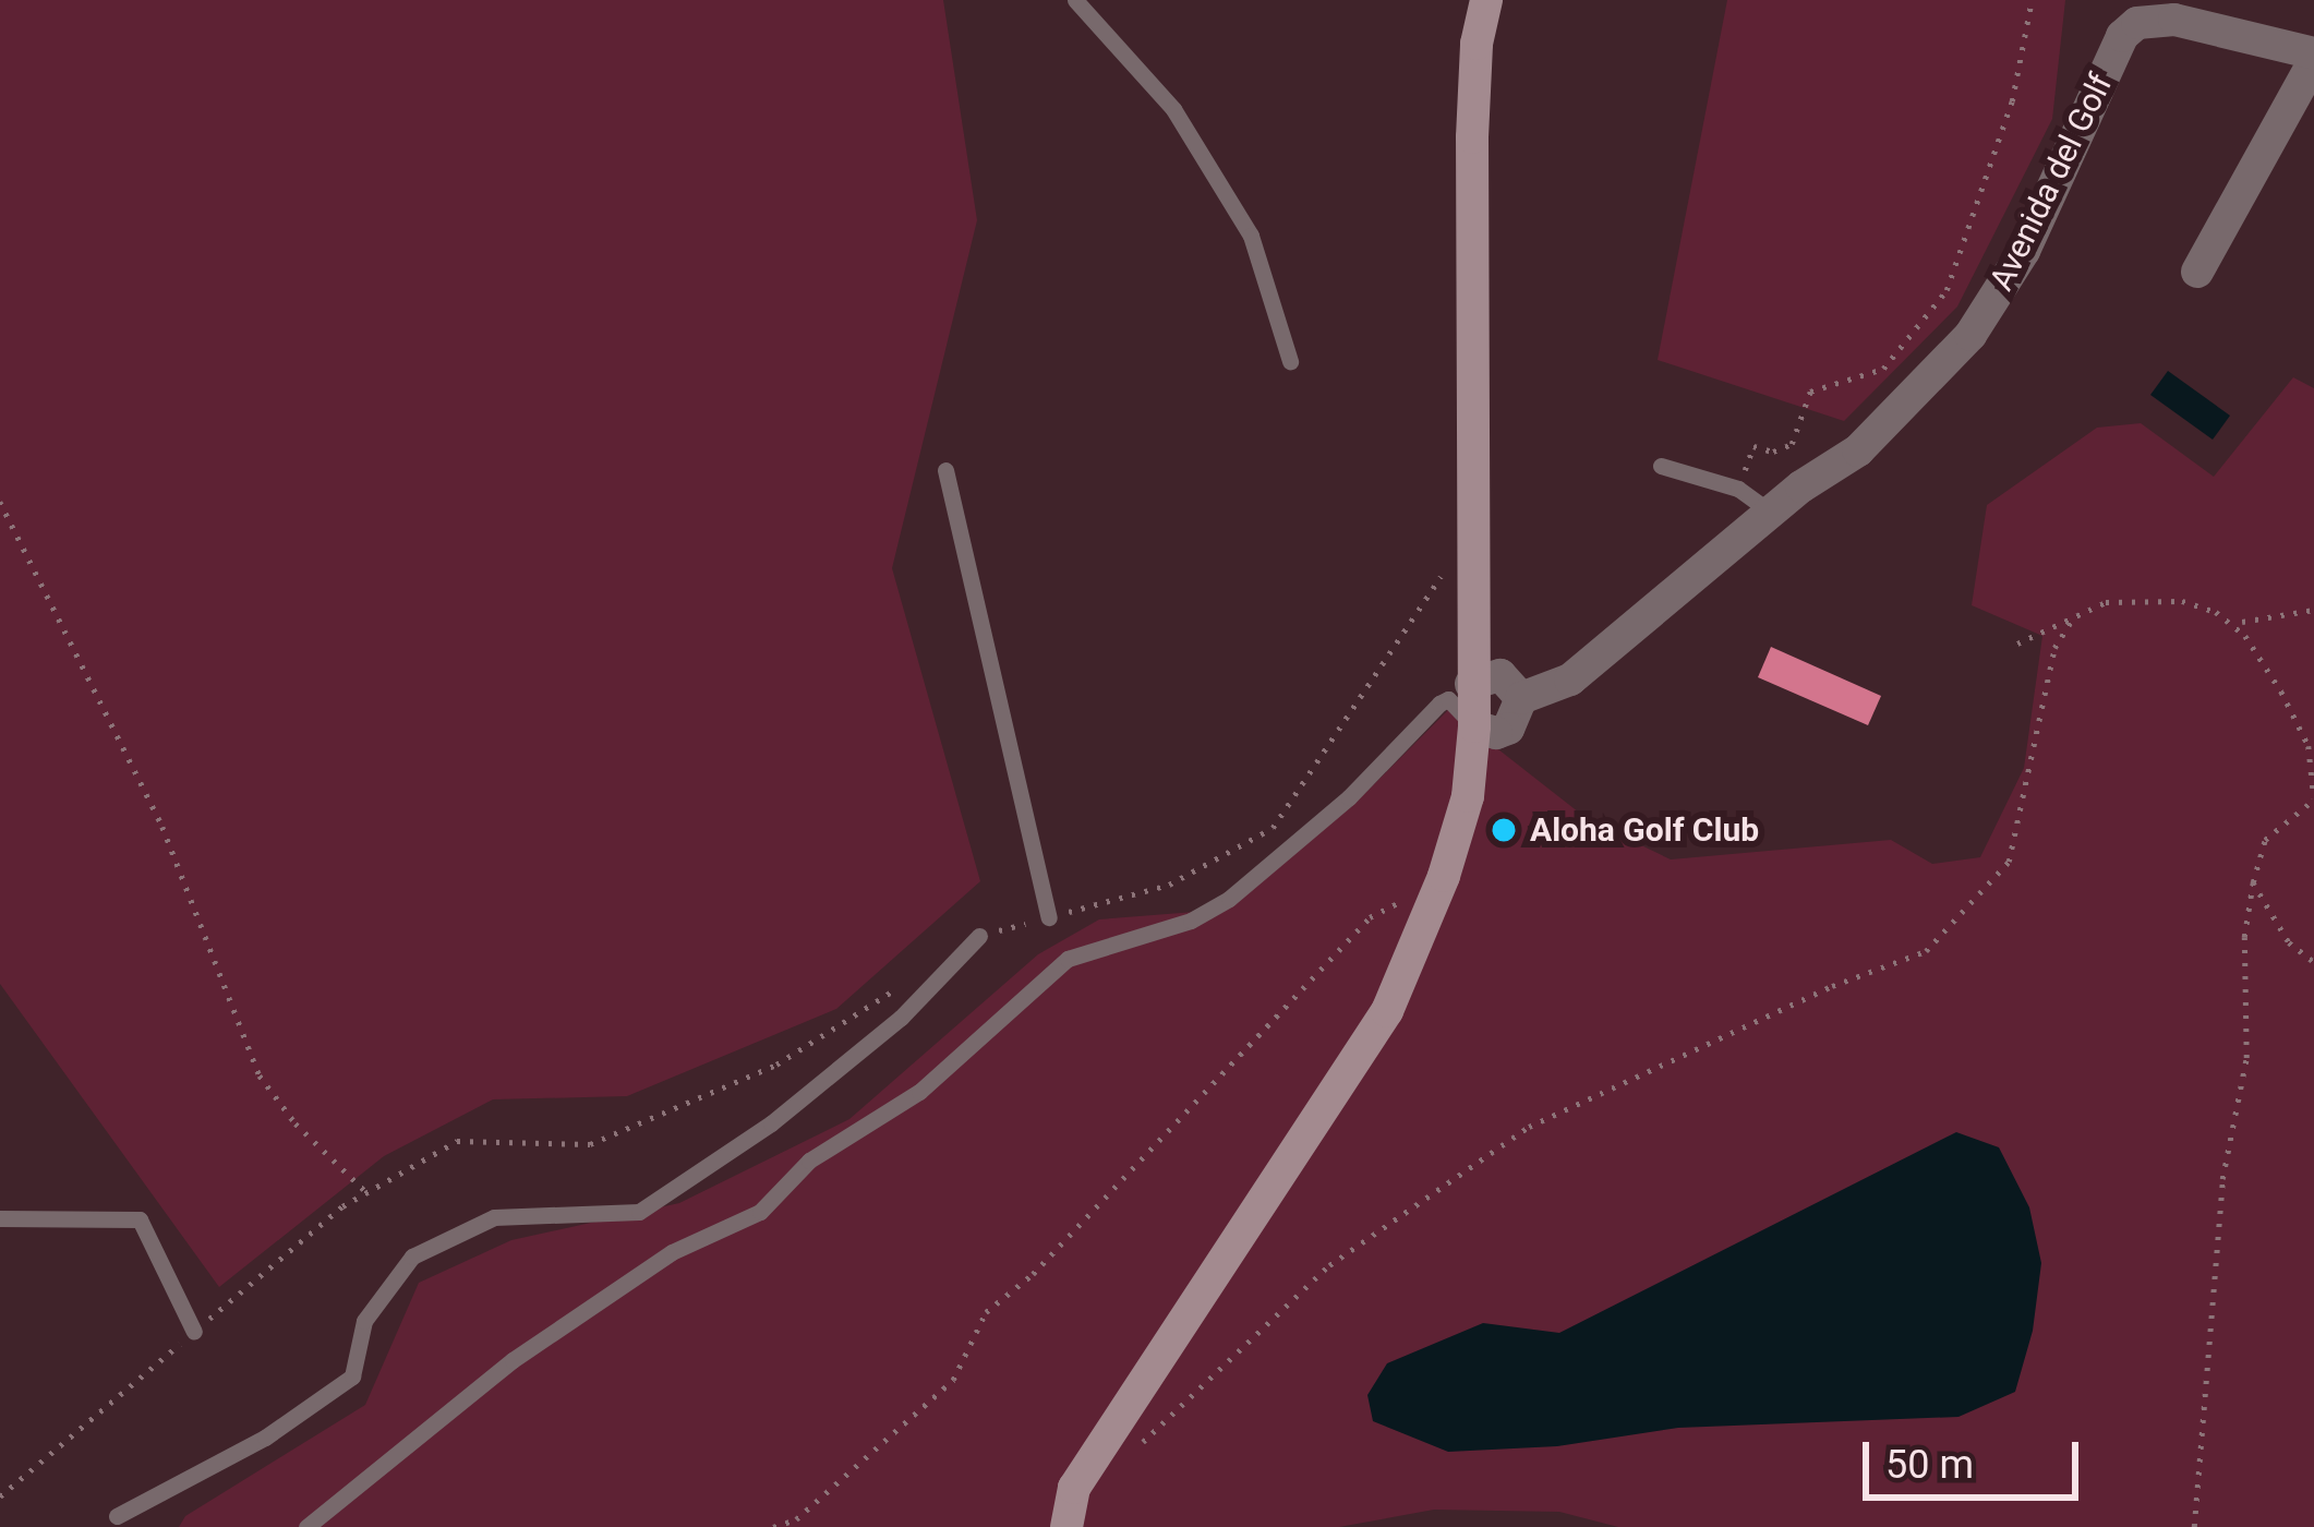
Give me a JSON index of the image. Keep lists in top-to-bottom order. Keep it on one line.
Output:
{"streets":{"street":["Avenida del Golf"]},"places":["Aloha Golf Club"],"scale_bar":"50 m"}
